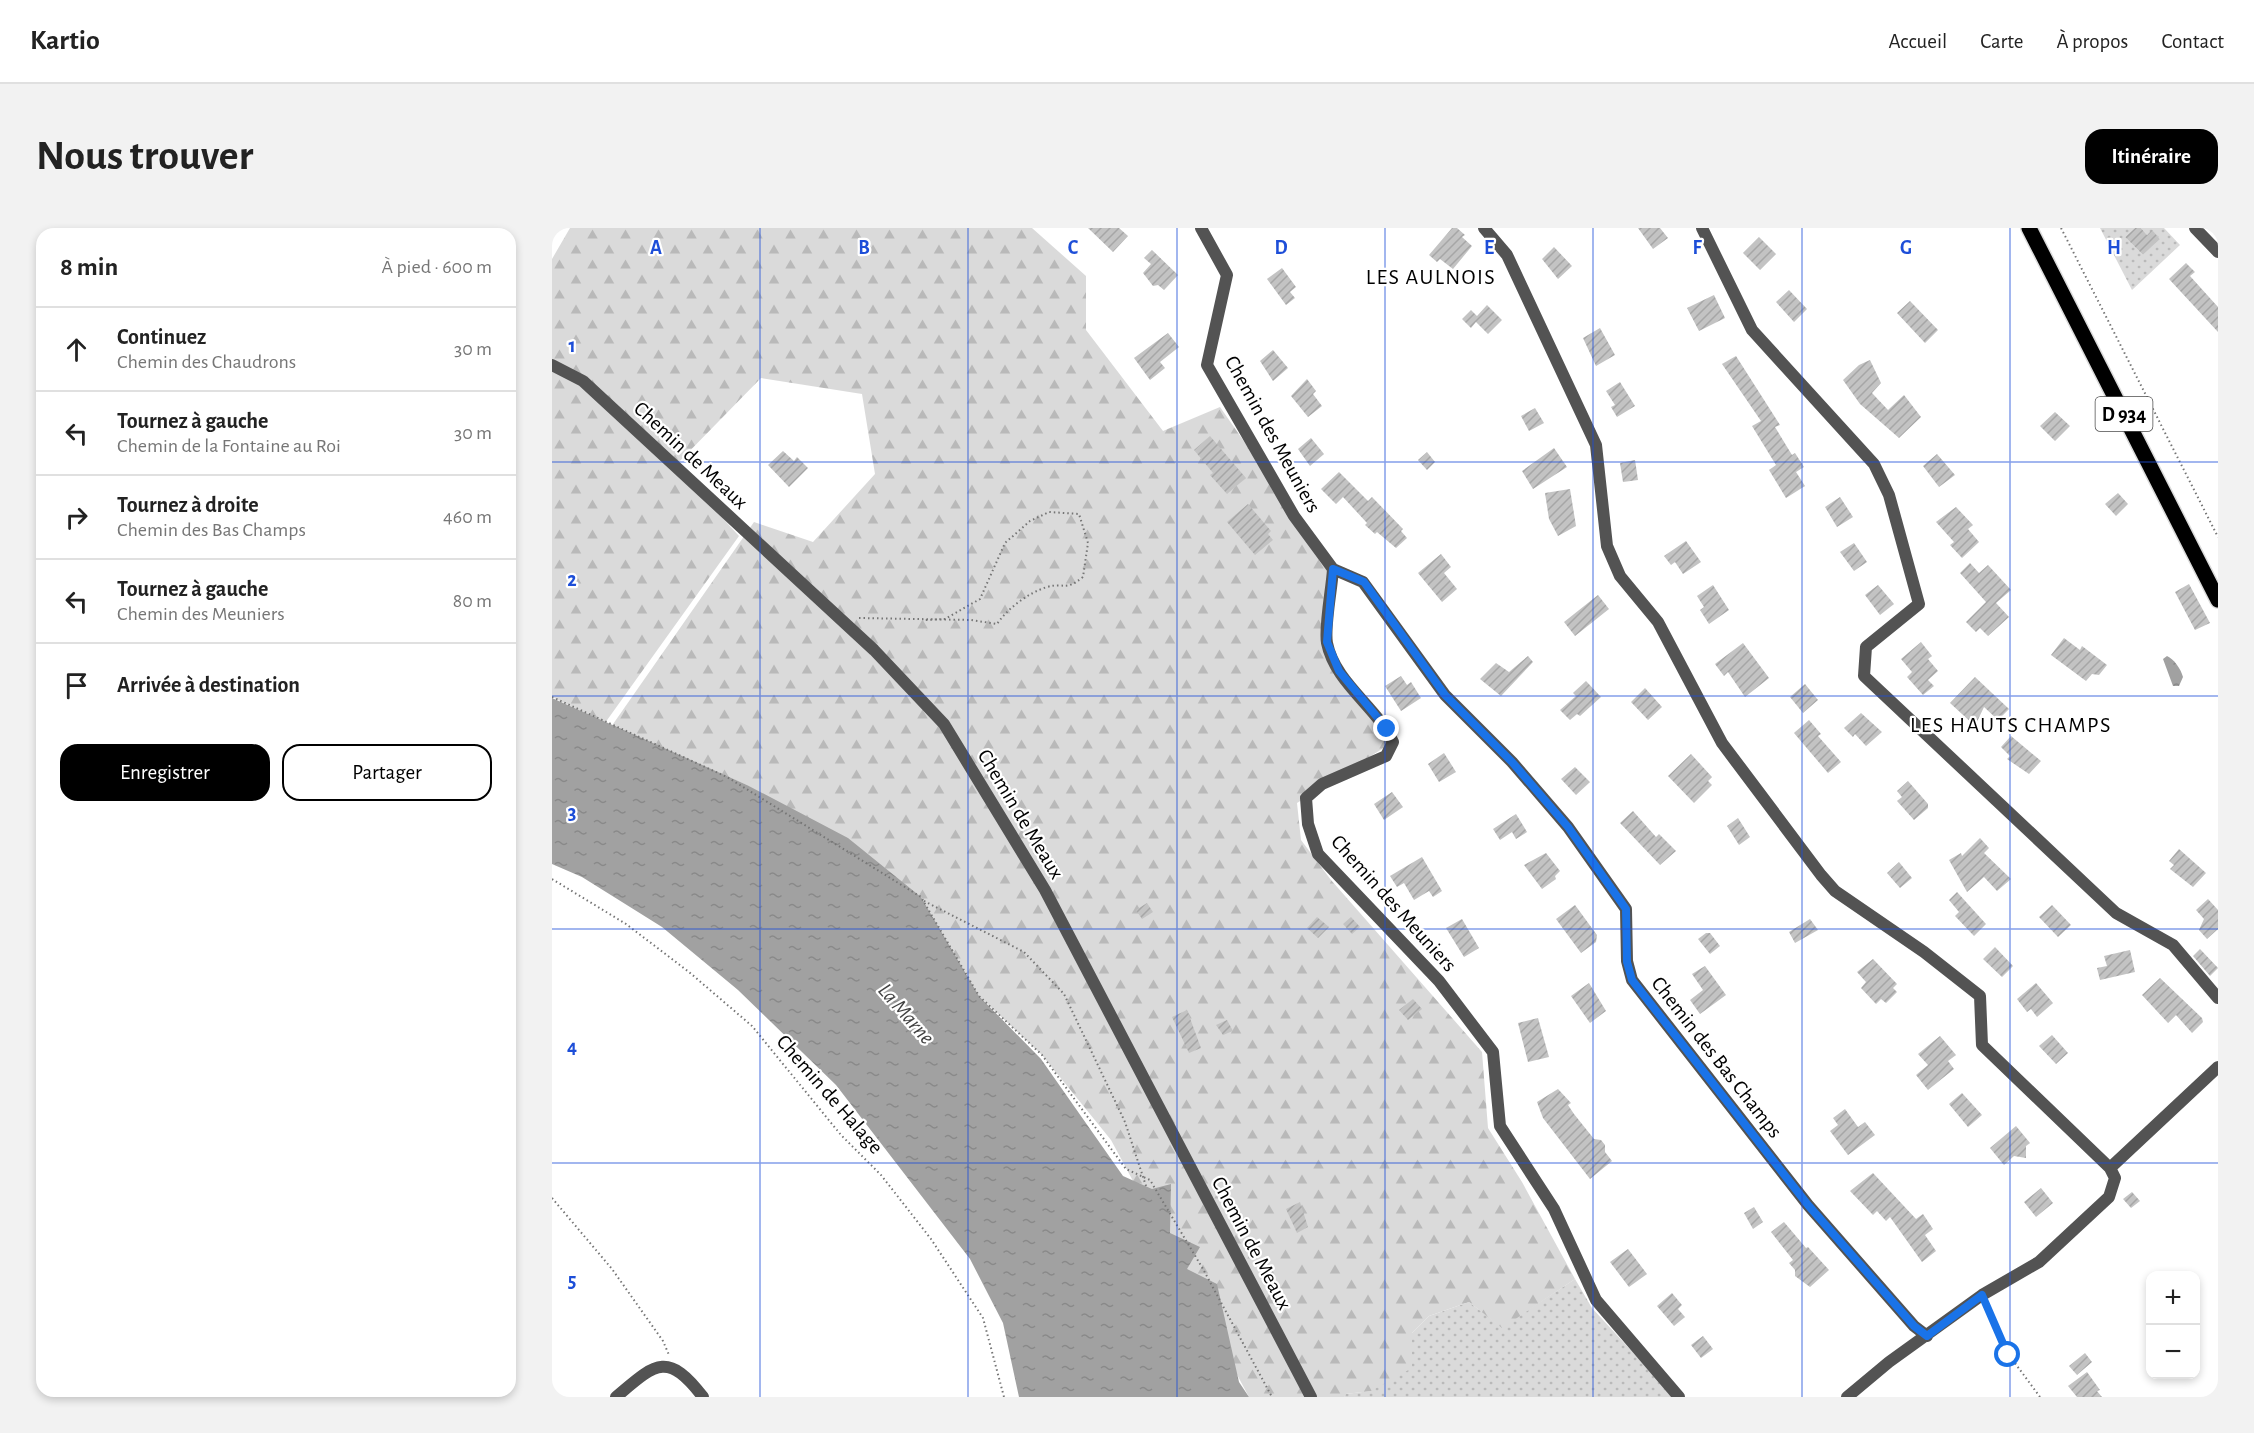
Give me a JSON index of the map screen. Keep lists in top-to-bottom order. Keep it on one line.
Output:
{"streets":{"main road":["D 934"],"street":["Chemin des Meuniers","Chemin de Meaux","Chemin des Bas Champs"],"path":["Chemin de Halage"]},"crossings":[["Chemin des Meuniers","Chemin des Bas Champs"]],"districts":["LES AULNOIS","LES HAUTS CHAMPS"],"water":["La Marne"],"page":{"header":"Kartio","nav":["Accueil","Carte","À propos","Contact"],"buttons":["Itinéraire",["Enregistrer","Partager"]],"title":"Nous trouver","heading":["8 min","À pied · 600 m"],"list":[["Continuez","Chemin des Chaudrons","30 m"],["Tournez à gauche","Chemin de la Fontaine au Roi","30 m"],["Tournez à droite","Chemin des Bas Champs","460 m"],["Tournez à gauche","Chemin des Meuniers","80 m"],"Arrivée à destination"],"map_buttons":["+","−"]},"grid":{"columns":["A","B","C","D","E","F","G","H"],"rows":["1","2","3","4","5"]}}
